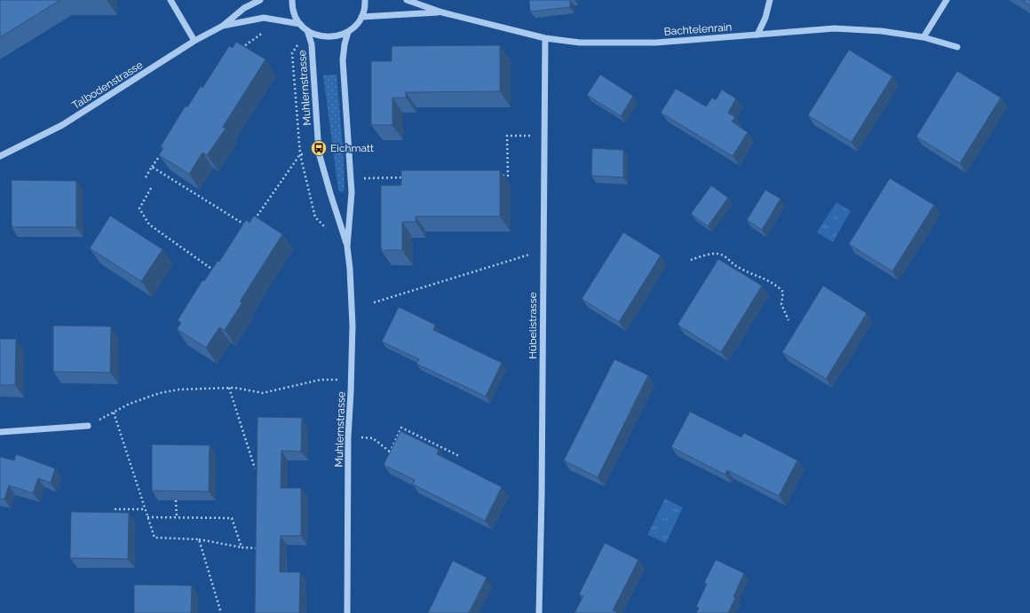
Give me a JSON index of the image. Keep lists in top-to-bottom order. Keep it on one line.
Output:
{"streets":{"street":["Bachtelenrain","Talbodenstrasse","Muhlernstrasse","Hübelistrasse"]},"crossings":[["Bachtelenrain","Muhlernstrasse"],["Bachtelenrain","Hübelistrasse"]],"places":{"bus stop":["Eichmatt"]}}
